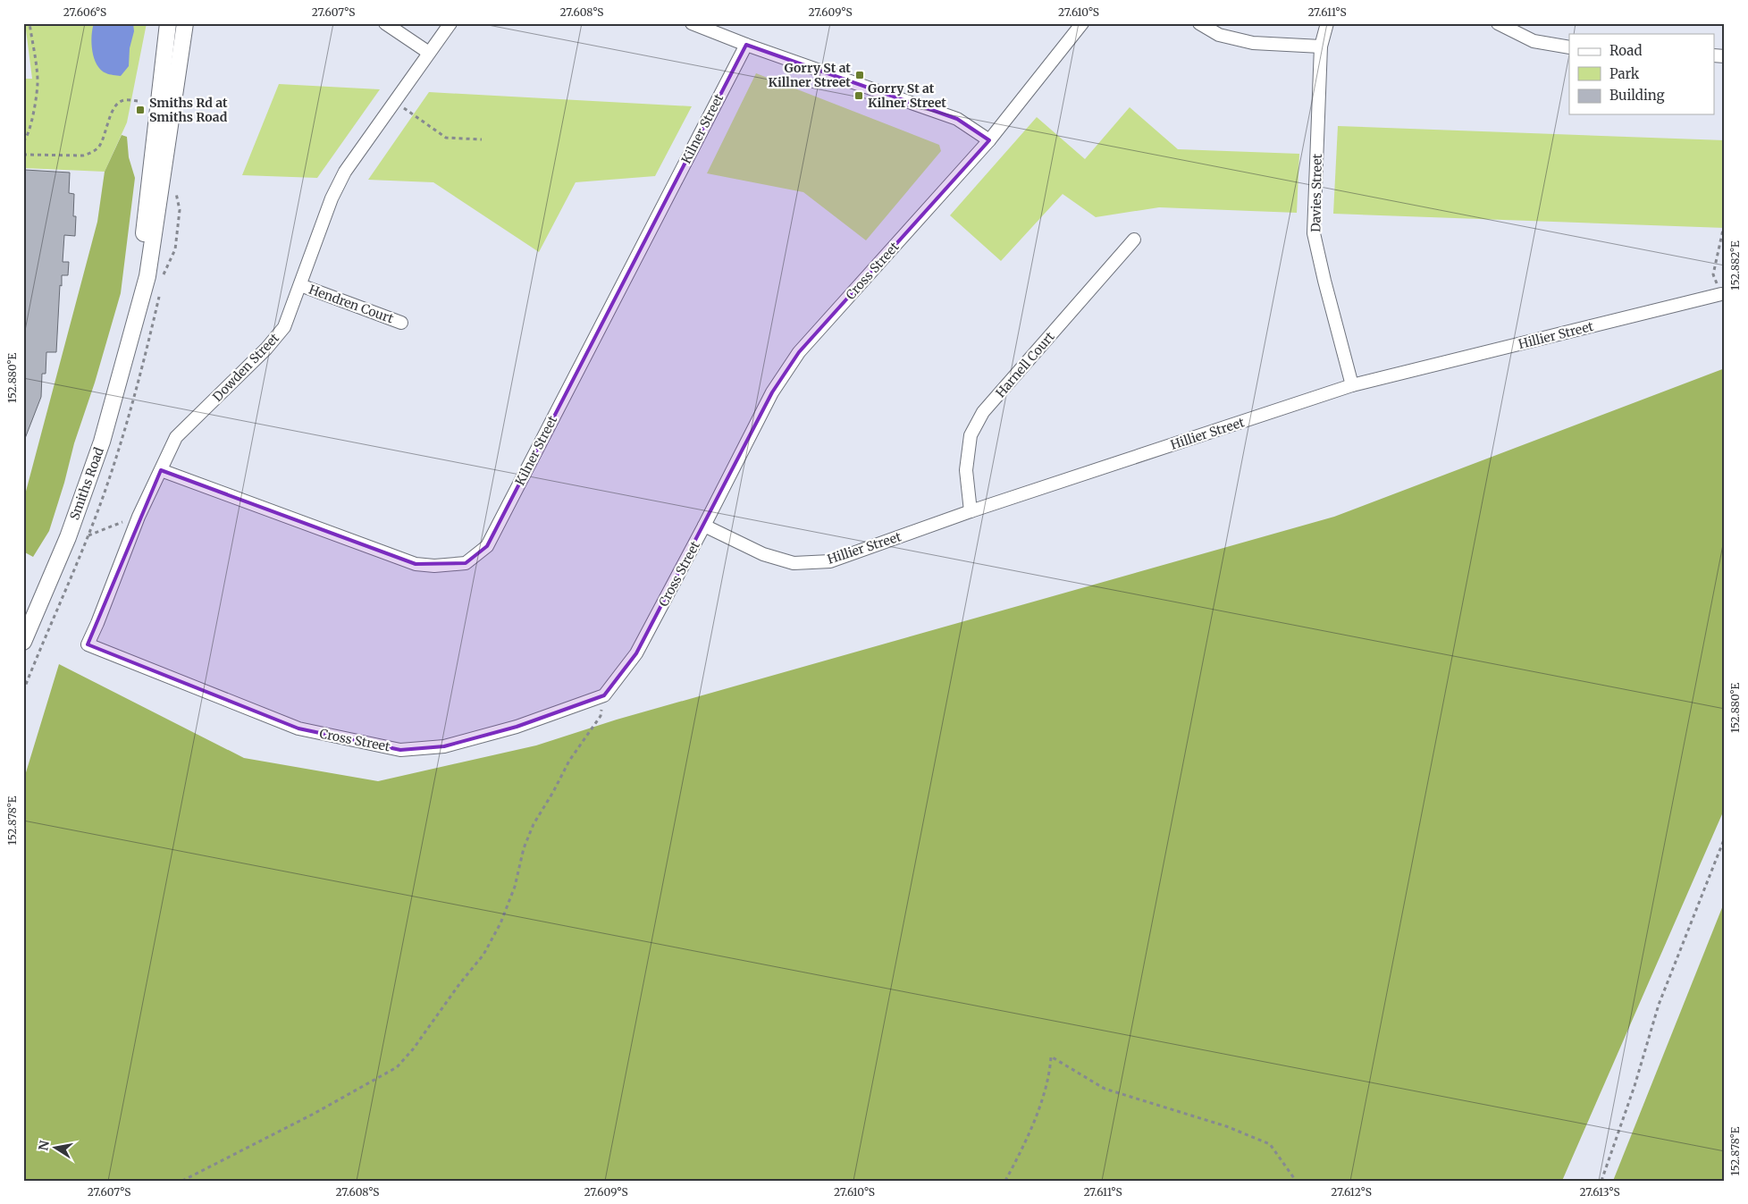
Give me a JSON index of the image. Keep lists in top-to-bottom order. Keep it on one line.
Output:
{"streets":{"street":["Kilner Street","Davies Street","Cross Street","Hendren Court","Hillier Street","Harnell Court","Dowden Street","Smiths Road"]},"crossings":[["Kilner Street","Dowden Street"],["Davies Street","Hillier Street"],["Cross Street","Hillier Street"],["Cross Street","Dowden Street"],["Hendren Court","Dowden Street"],["Hillier Street","Harnell Court"]],"places":{"transit":["Gorry St at Killner Street","Gorry St at Kilner Street","Smiths Rd at Smiths Road"]},"legend":["Road","Park","Building"],"north":"left","coordinates":["27.606°S","27.607°S","27.608°S","27.609°S","27.610°S","27.611°S","152.882°E","152.880°E","152.878°E","27.612°S","27.613°S"]}
